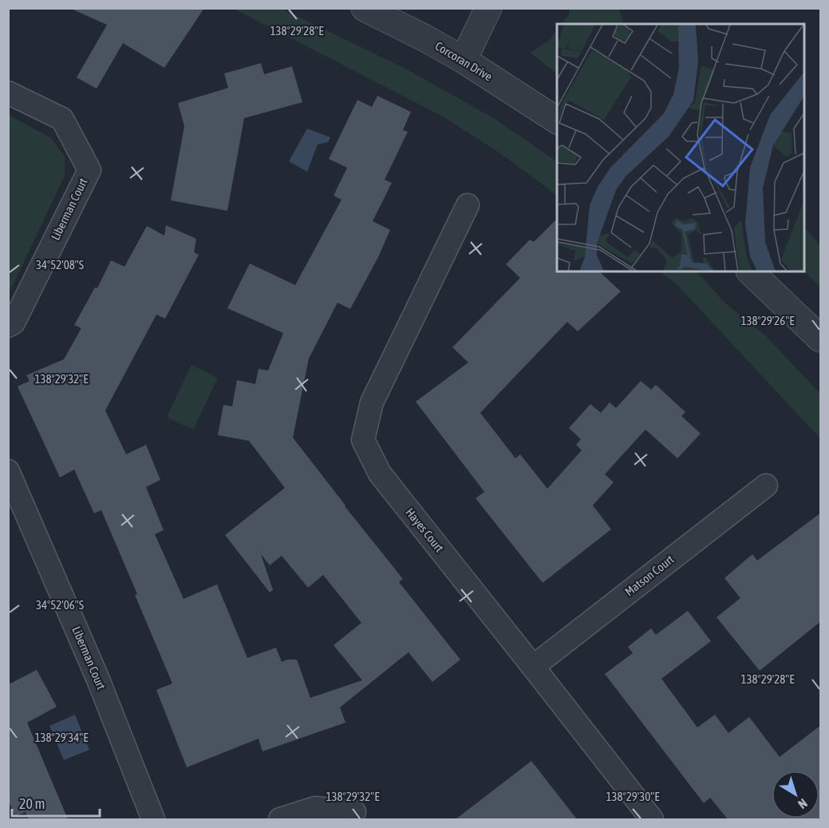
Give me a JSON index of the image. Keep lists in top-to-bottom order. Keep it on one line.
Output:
{"streets":{"street":["Corcoran Drive","Liberman Court","Hayes Court","Matson Court"]},"crossings":[["Hayes Court","Matson Court"]],"scale_bar":"20 m","north":"bottom right","coordinates":["138°29'28\"E","34°52'08\"S","138°29'26\"E","138°29'32\"E","34°52'06\"S","138°29'34\"E","138°29'30\"E"]}
